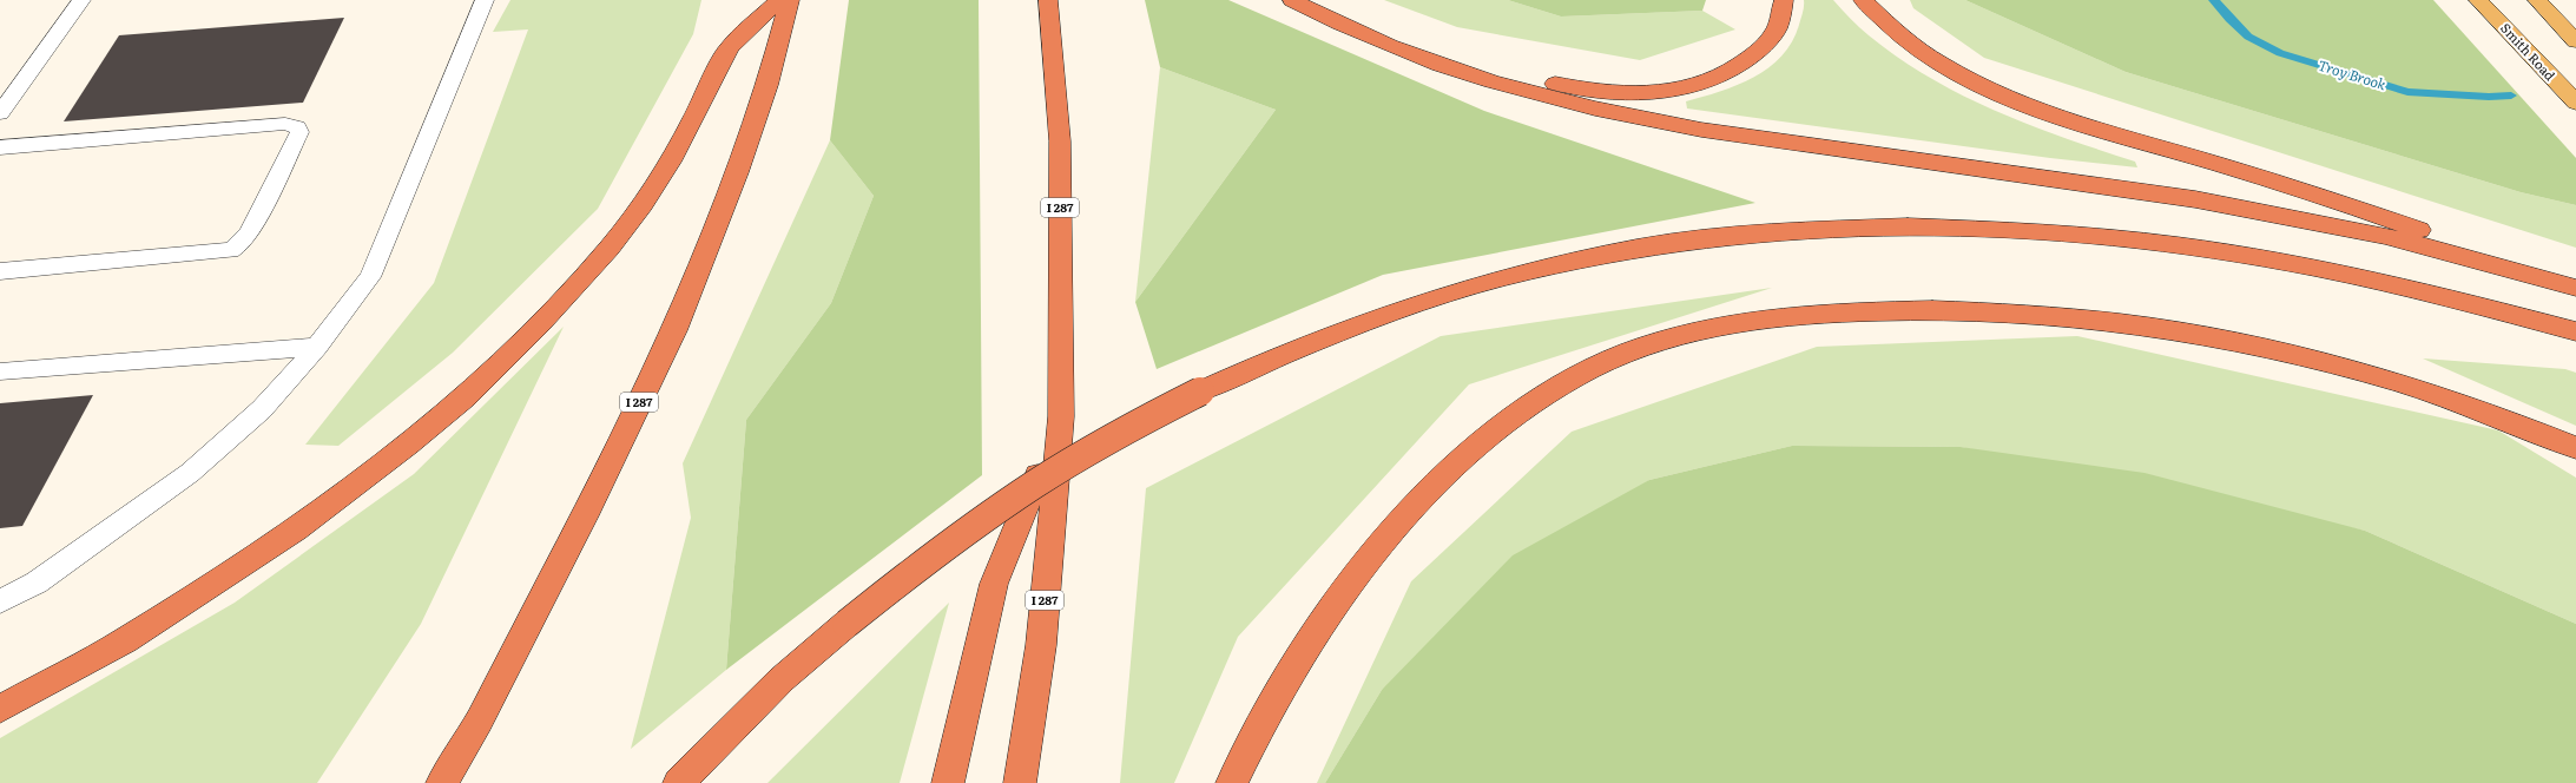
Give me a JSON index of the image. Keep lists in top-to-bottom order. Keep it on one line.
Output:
{"streets":{"highway":["I 287"],"main road":["Smith Road"]},"water":["Troy Brook"]}
